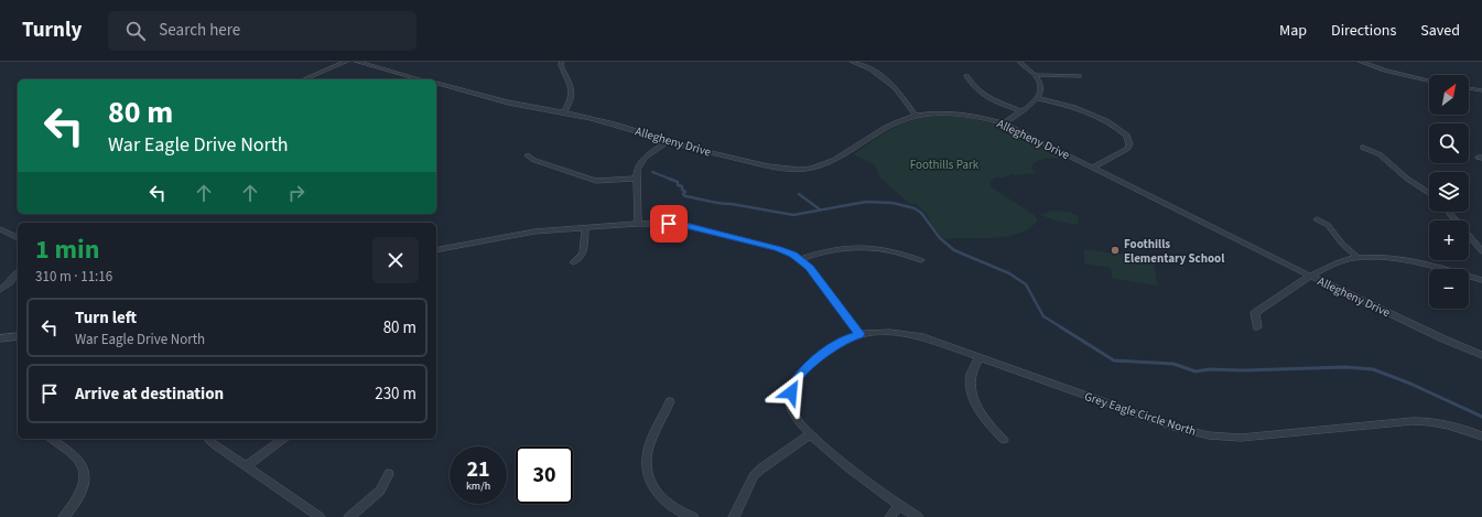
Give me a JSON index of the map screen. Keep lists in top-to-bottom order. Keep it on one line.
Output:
{"streets":{"street":["Allegheny Drive","Grey Eagle Circle North"]},"parks":["Foothills Park"],"places":["Foothills Elementary School"],"north":"top right","page":{"header":"Turnly","search":"Search here","nav":["Map","Directions","Saved"],"map_buttons":["+","−"],"turn":["80 m","War Eagle Drive North"],"heading":["1 min","310 m · 11:16"],"list":[{"name":"Turn left","note":"War Eagle Drive North","value":"80 m"},{"name":"Arrive at destination","value":"230 m"}],"speed":"21 km/h","limit":"30"}}
